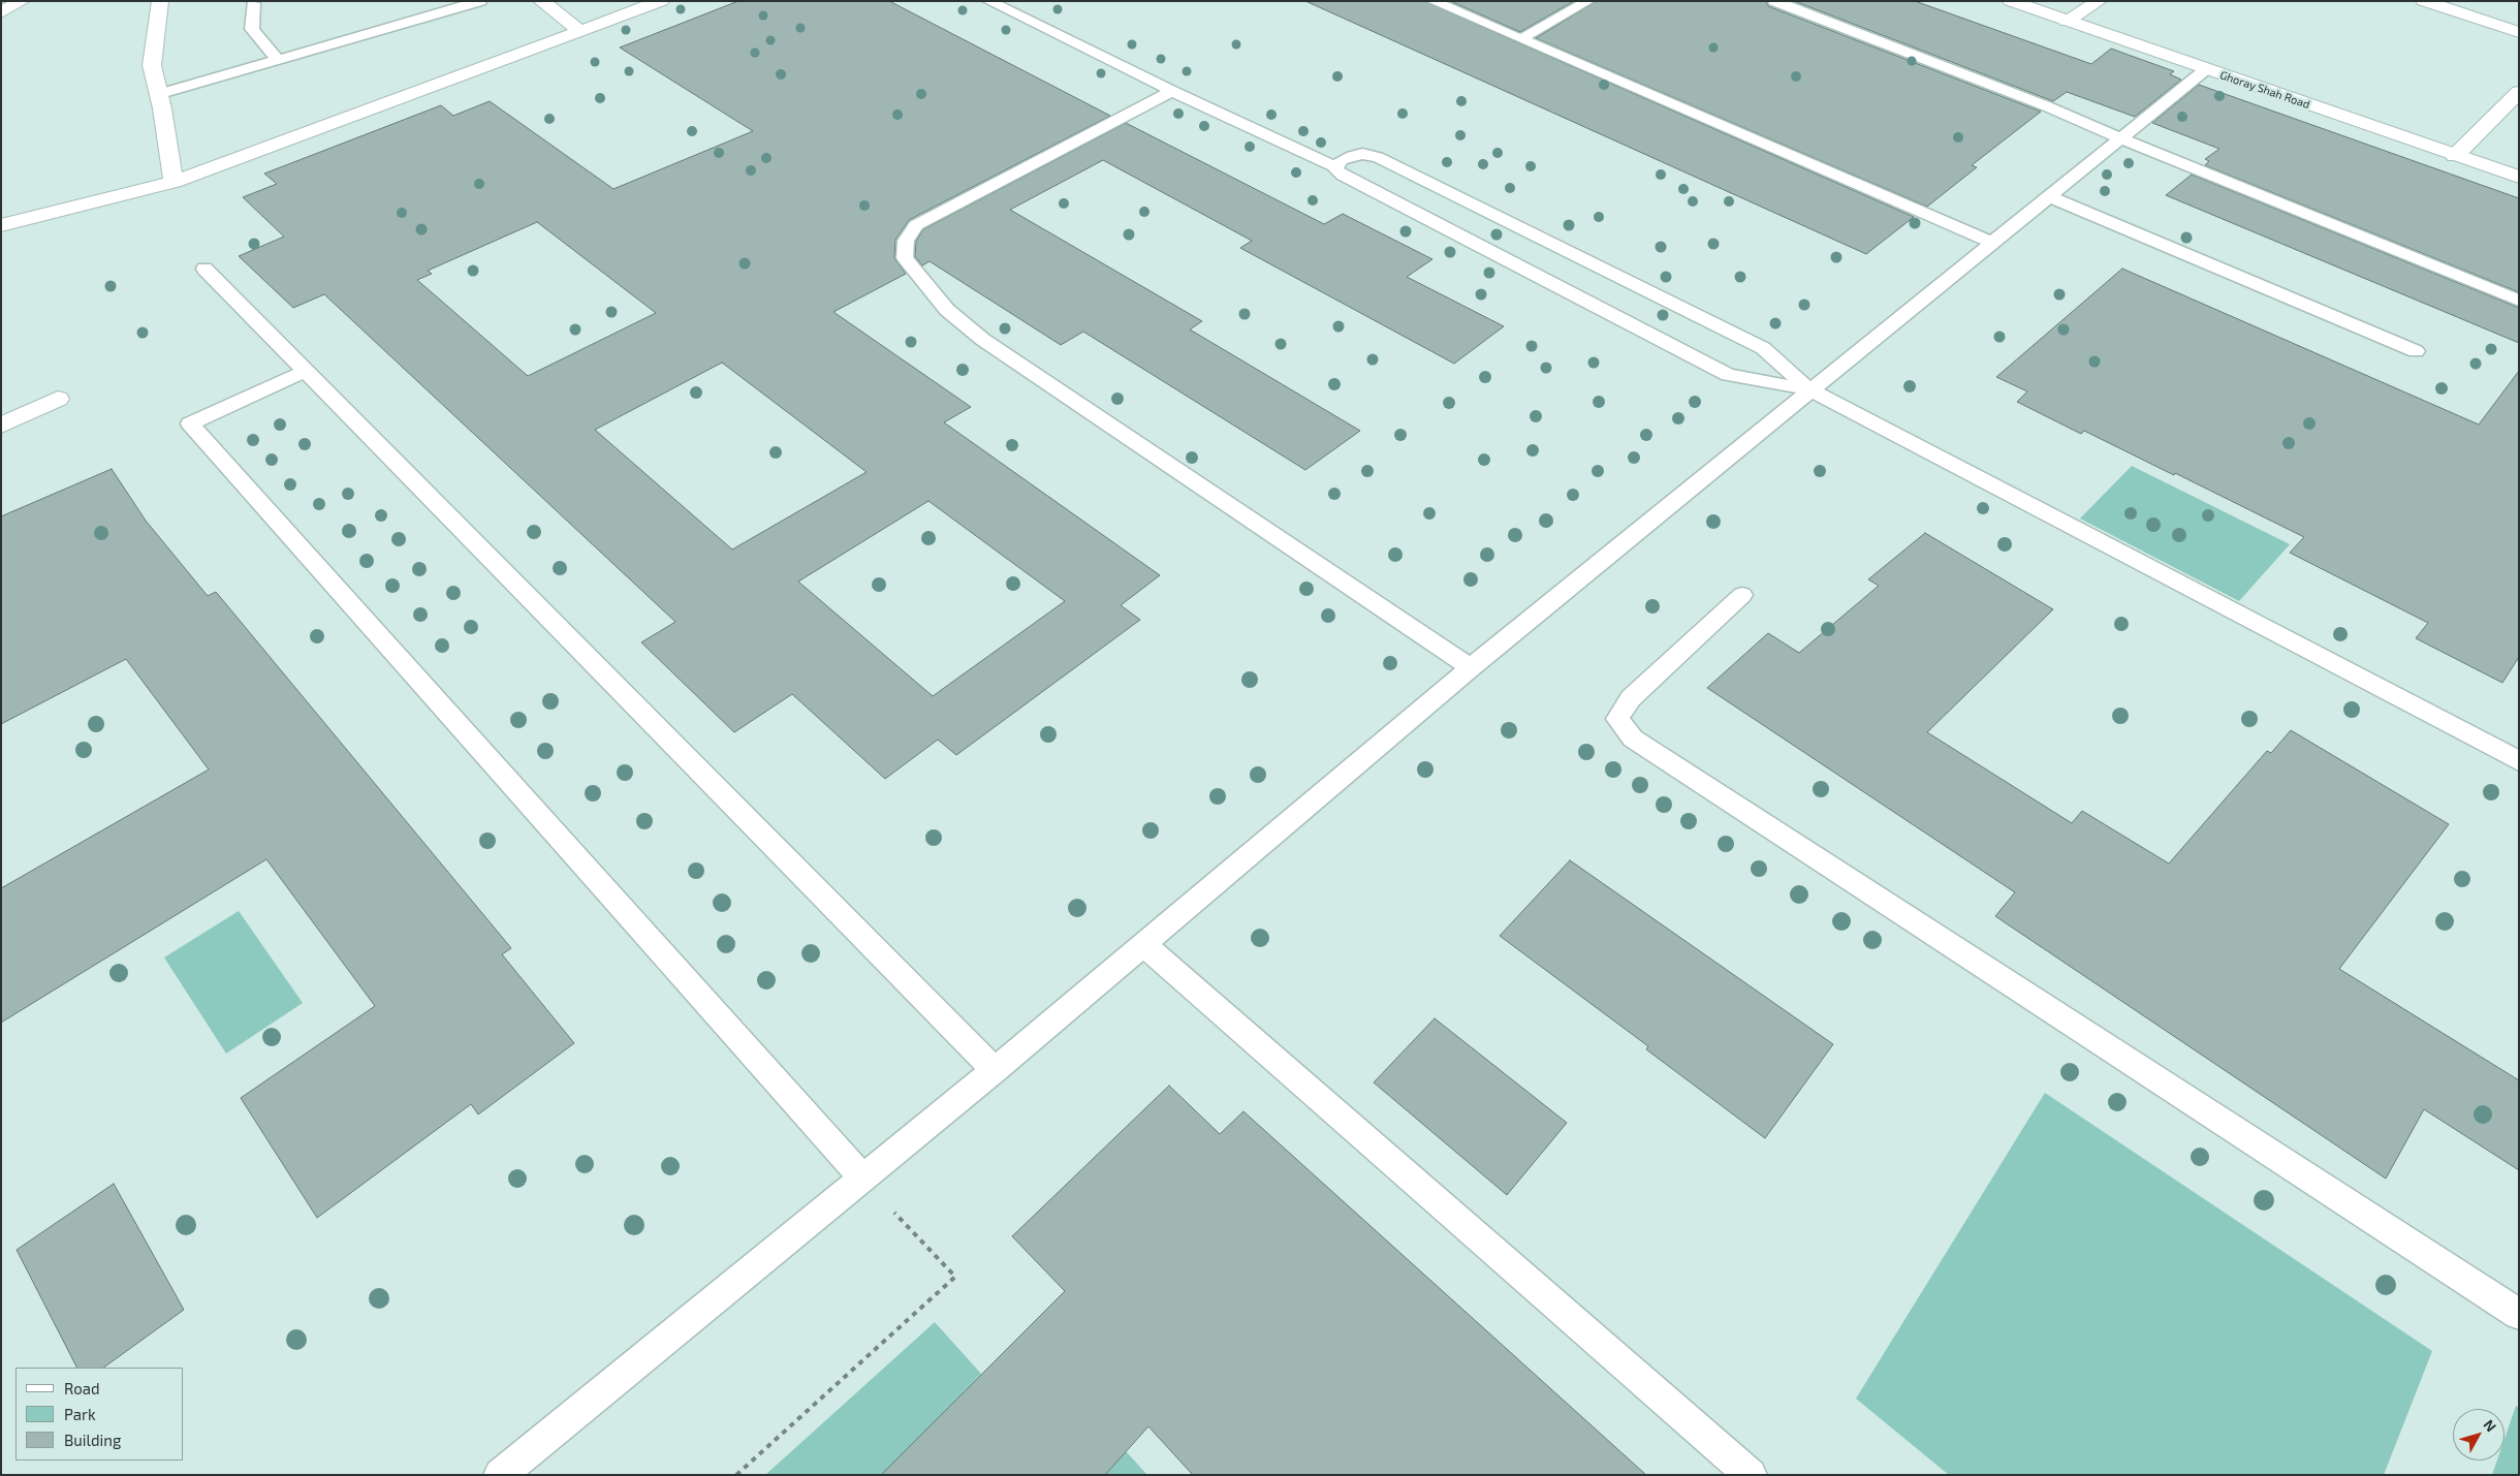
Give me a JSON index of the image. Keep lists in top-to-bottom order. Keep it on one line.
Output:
{"streets":{"street":["Ghoray Shah Road"]},"legend":["Road","Park","Building"],"north":"top right"}
